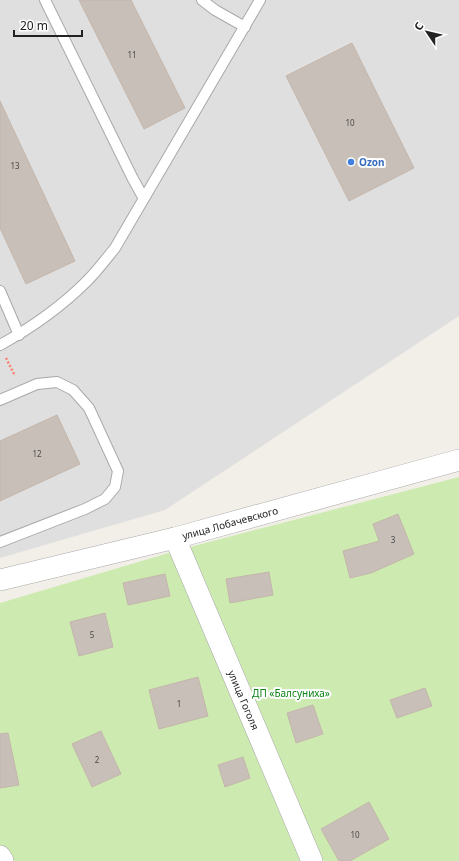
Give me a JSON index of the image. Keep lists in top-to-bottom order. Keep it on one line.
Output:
{"streets":{"street":["улица Лобачевского","улица Гоголя"]},"crossings":[["улица Лобачевского","улица Гоголя"]],"parks":["ДП «Балсуниха»"],"places":["Ozon"],"house_numbers":["11","10","13","12","3","5","1","2","10"],"scale_bar":"20 m","north":"top left"}
